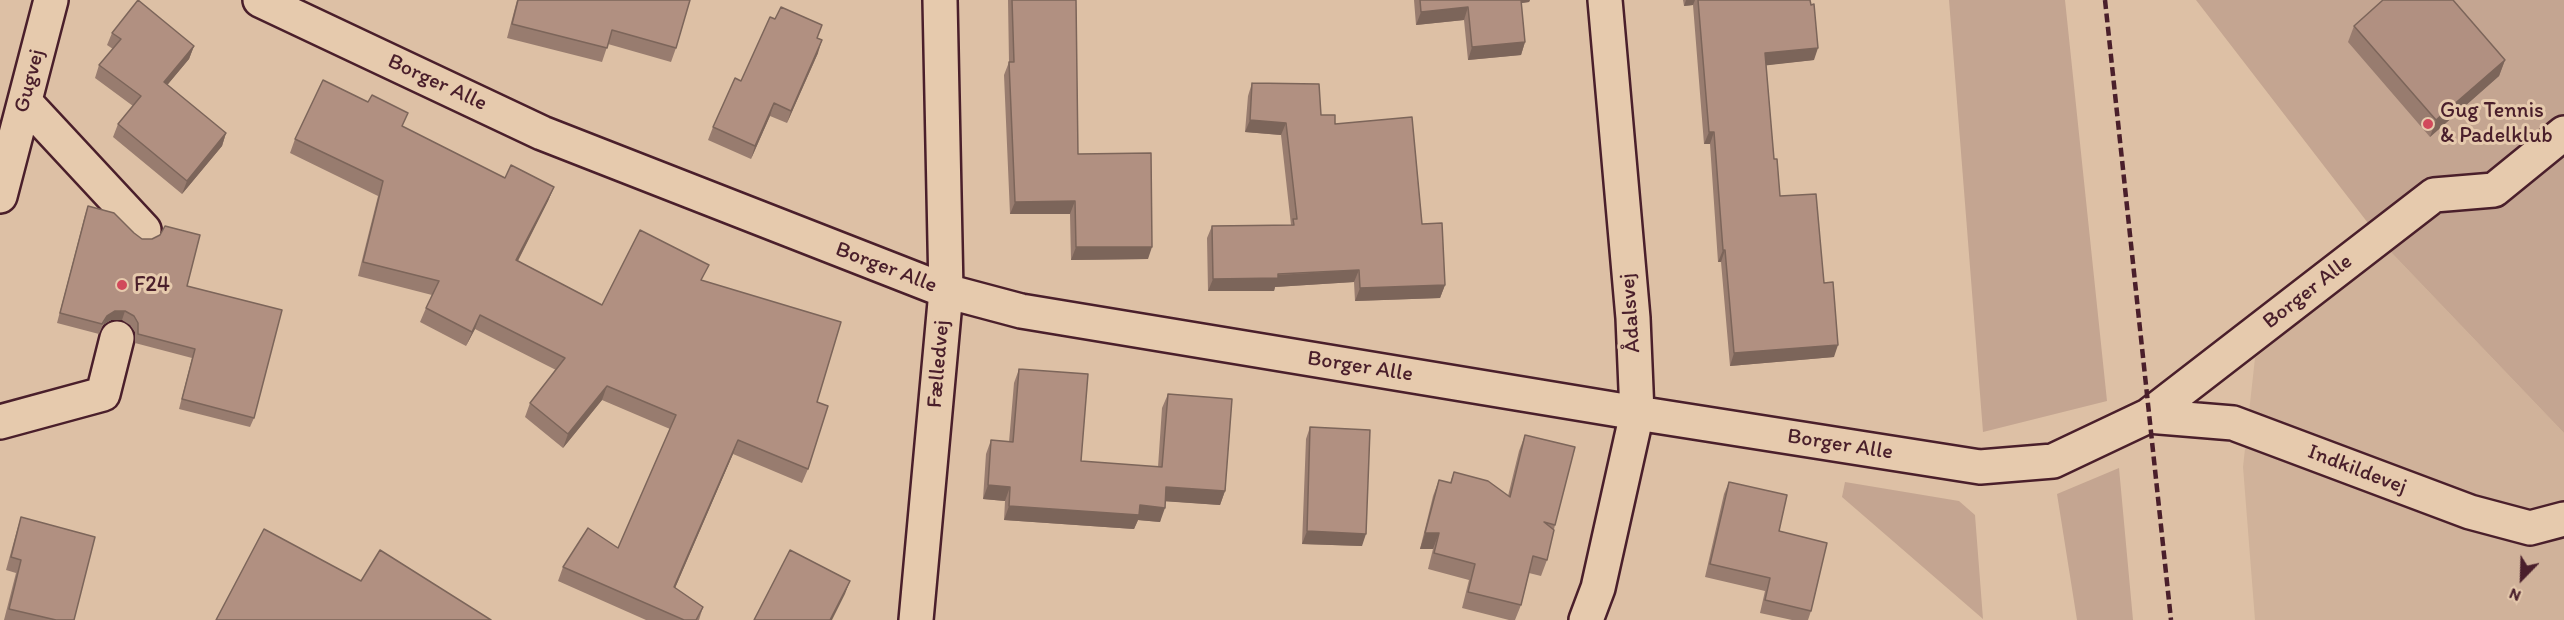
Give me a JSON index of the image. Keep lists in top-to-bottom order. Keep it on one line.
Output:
{"streets":{"street":["Gugvej","Borger Alle","Ådalsvej","Fælledvej","Indkildevej"]},"crossings":[["Borger Alle","Ådalsvej"],["Borger Alle","Fælledvej"],["Borger Alle","Indkildevej"]],"places":["Gug Tennis & Padelklub","F24"],"north":"bottom left"}
